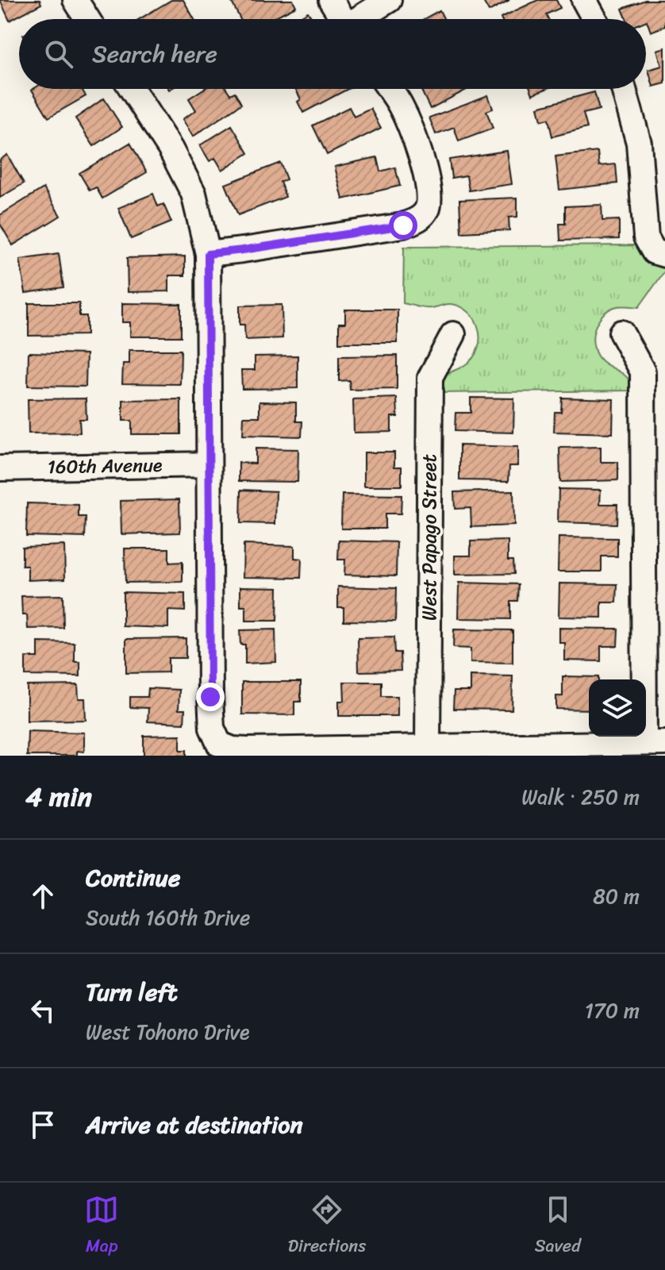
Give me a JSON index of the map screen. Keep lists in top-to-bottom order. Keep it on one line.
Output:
{"streets":{"street":["160th Avenue","West Papago Street"]},"page":{"search":"Search here","heading":["4 min","Walk · 250 m"],"list":[["Continue","South 160th Drive","80 m"],["Turn left","West Tohono Drive","170 m"],"Arrive at destination"],"nav":["Map","Directions","Saved"]}}
